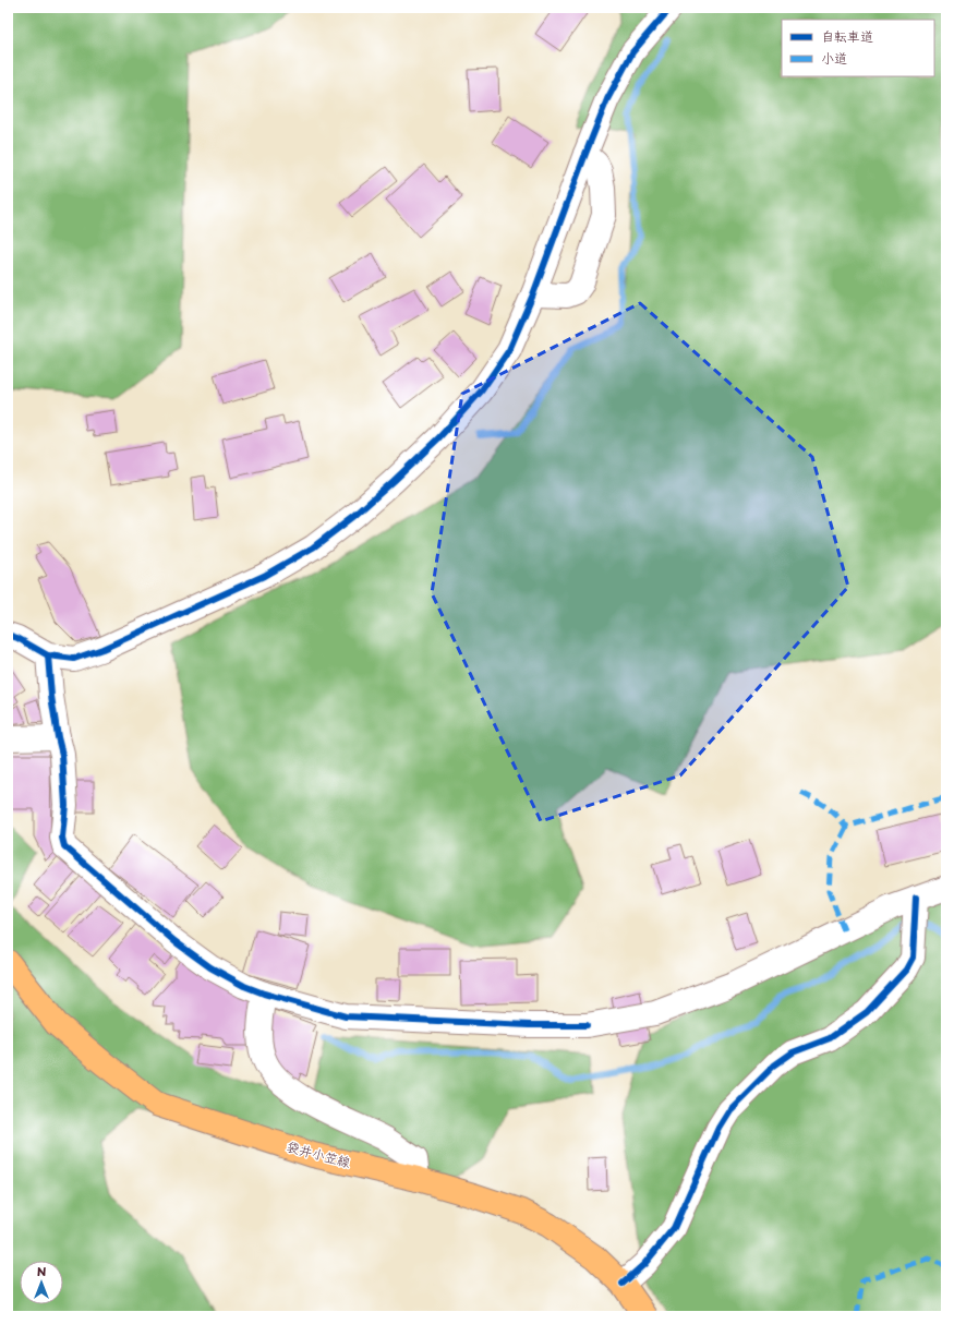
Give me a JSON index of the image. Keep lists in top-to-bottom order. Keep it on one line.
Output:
{"streets":{"main road":["袋井小笠線"]},"legend":["自転車道","小道"],"north":"top"}
